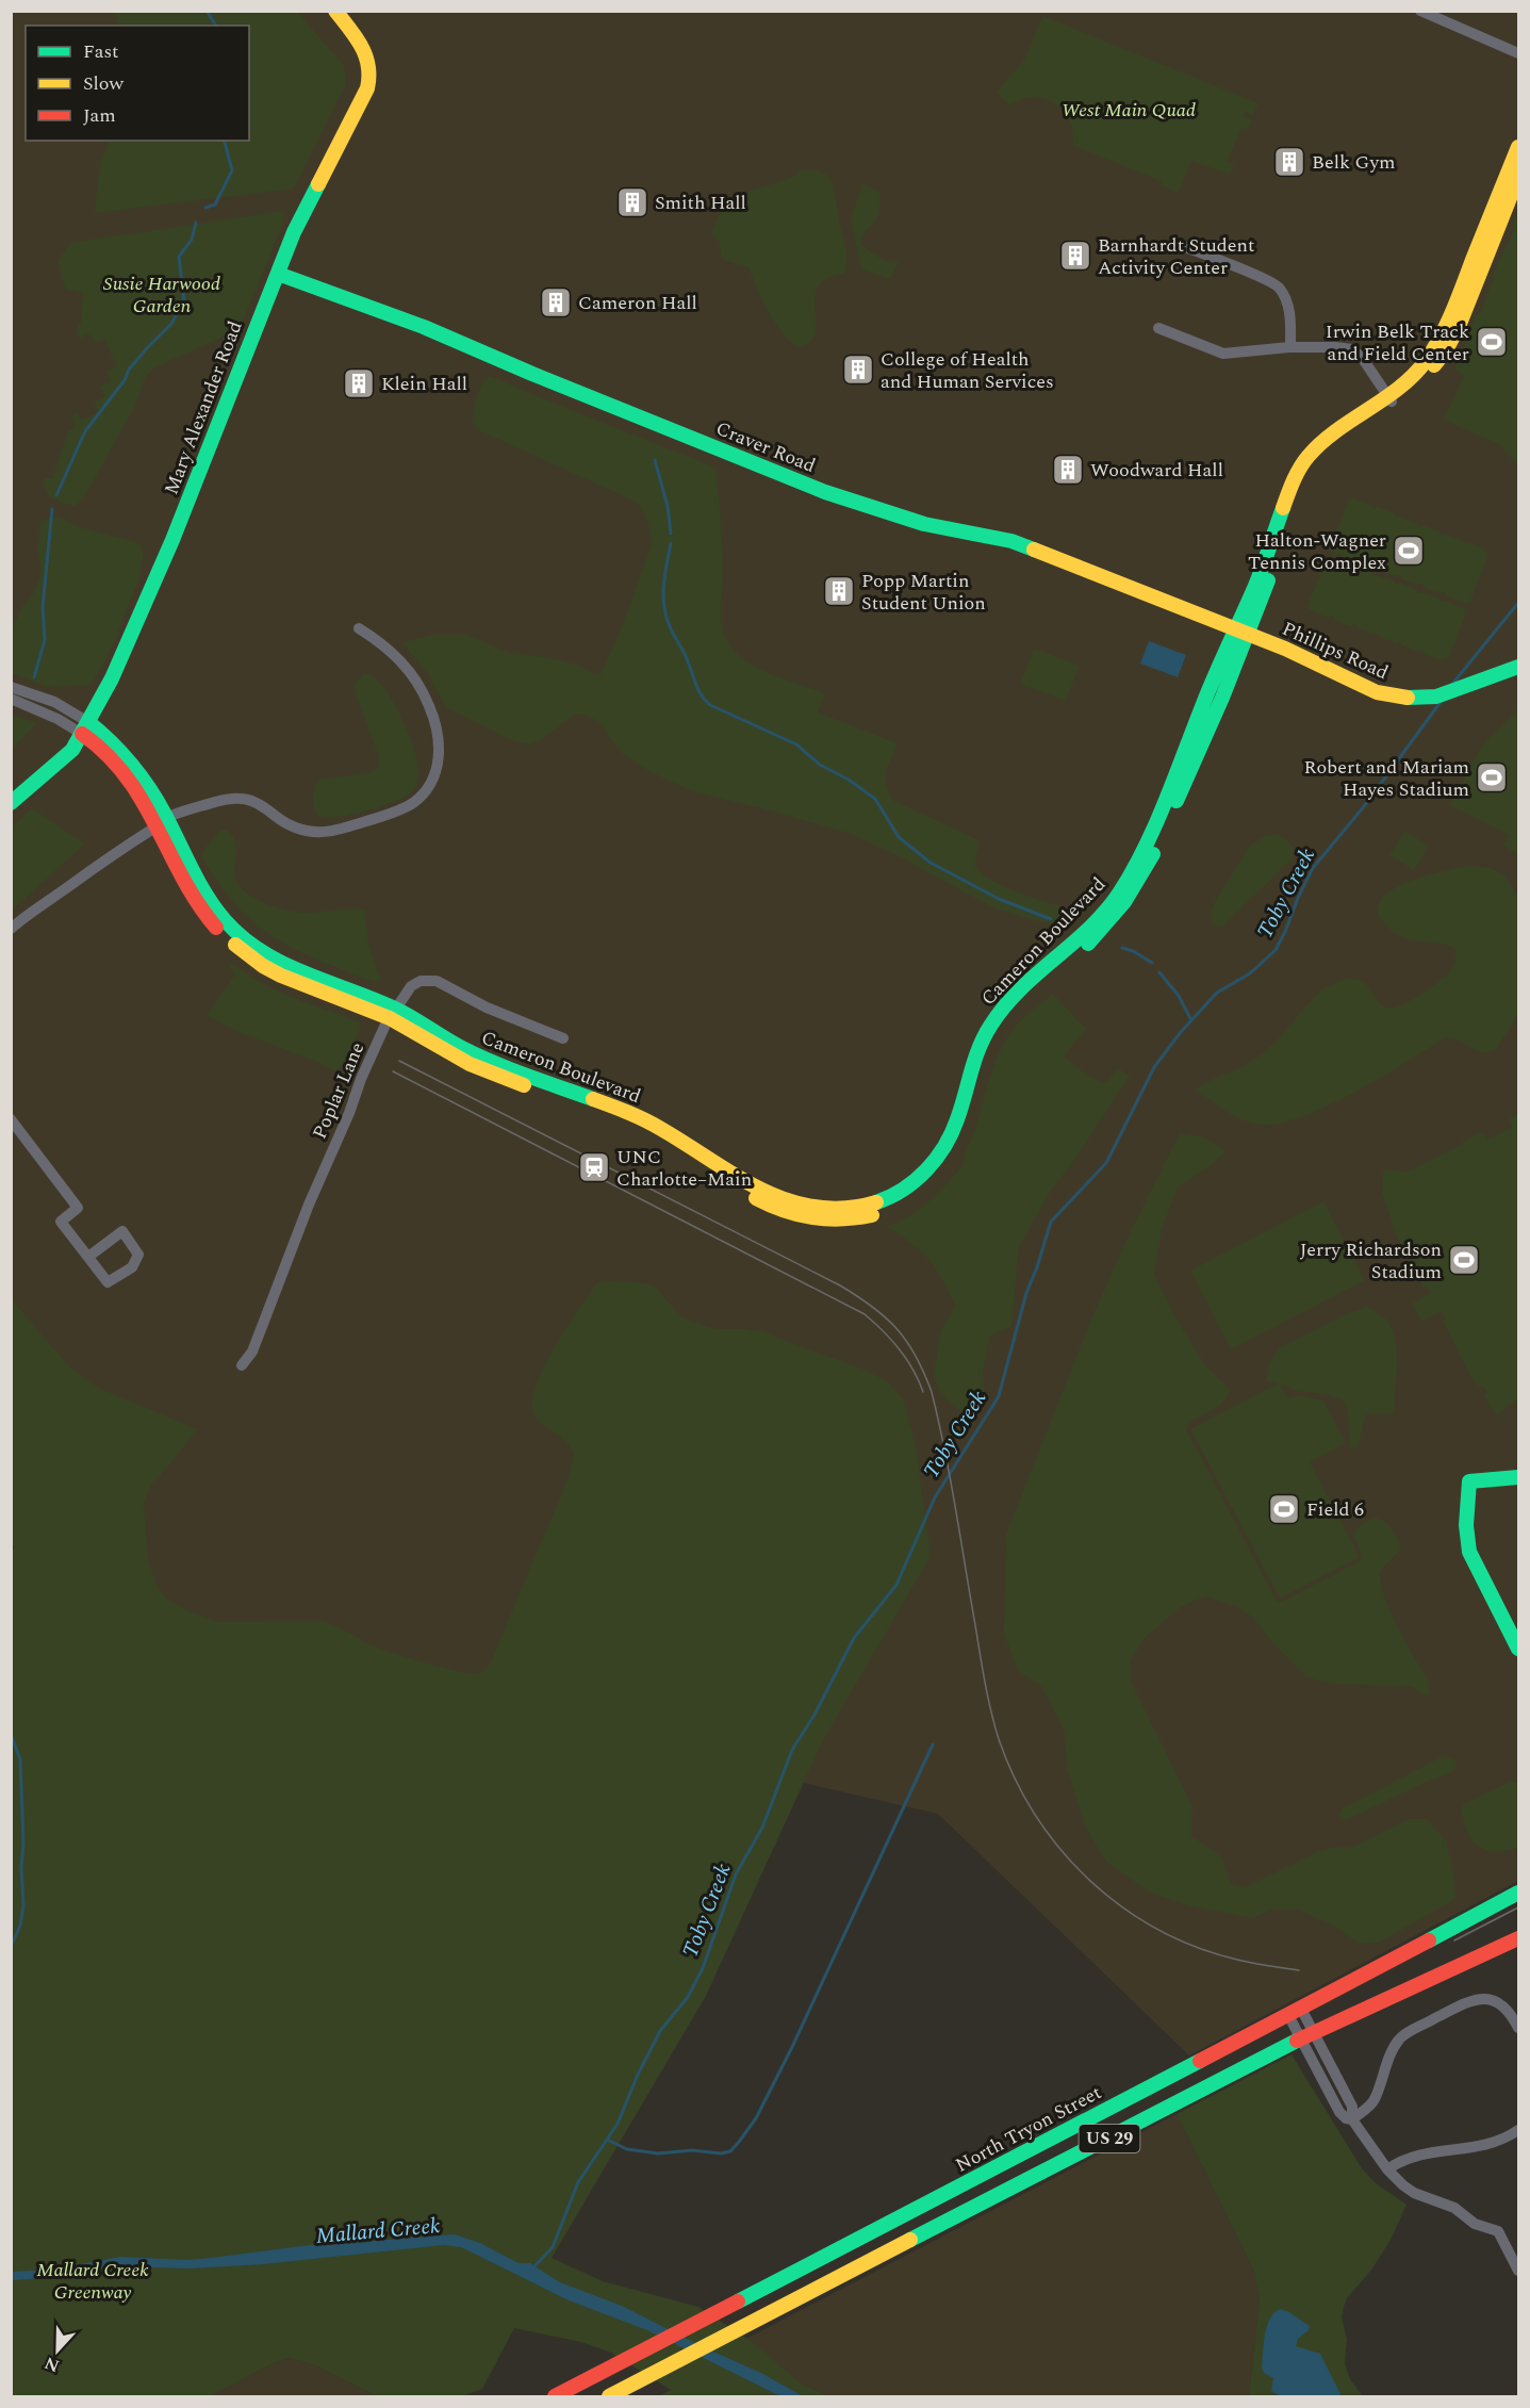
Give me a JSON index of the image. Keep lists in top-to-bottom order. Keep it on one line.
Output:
{"streets":{"street":["Mary Alexander Road","Craver Road","Phillips Road","Cameron Boulevard","Poplar Lane","North Tryon Street","US 29"]},"crossings":[["Mary Alexander Road","Craver Road"],["Mary Alexander Road","Cameron Boulevard"],["Craver Road","Phillips Road"],["Craver Road","Cameron Boulevard"],["Phillips Road","Cameron Boulevard"],["Cameron Boulevard","Poplar Lane"]],"water":["Toby Creek","Mallard Creek"],"parks":["West Main Quad","Susie Harwood Garden","Mallard Creek Greenway"],"places":{"building":["Belk Gym","Smith Hall","Barnhardt Student Activity Center","Cameron Hall","College of Health and Human Services","Klein Hall","Woodward Hall","Popp Martin Student Union"],"sports":["Irwin Belk Track and Field Center","Halton-Wagner Tennis Complex","Robert and Mariam Hayes Stadium","Jerry Richardson Stadium","Field 6"],"station":["UNC Charlotte–Main"]},"legend":["Fast","Slow","Jam"],"north":"bottom"}
